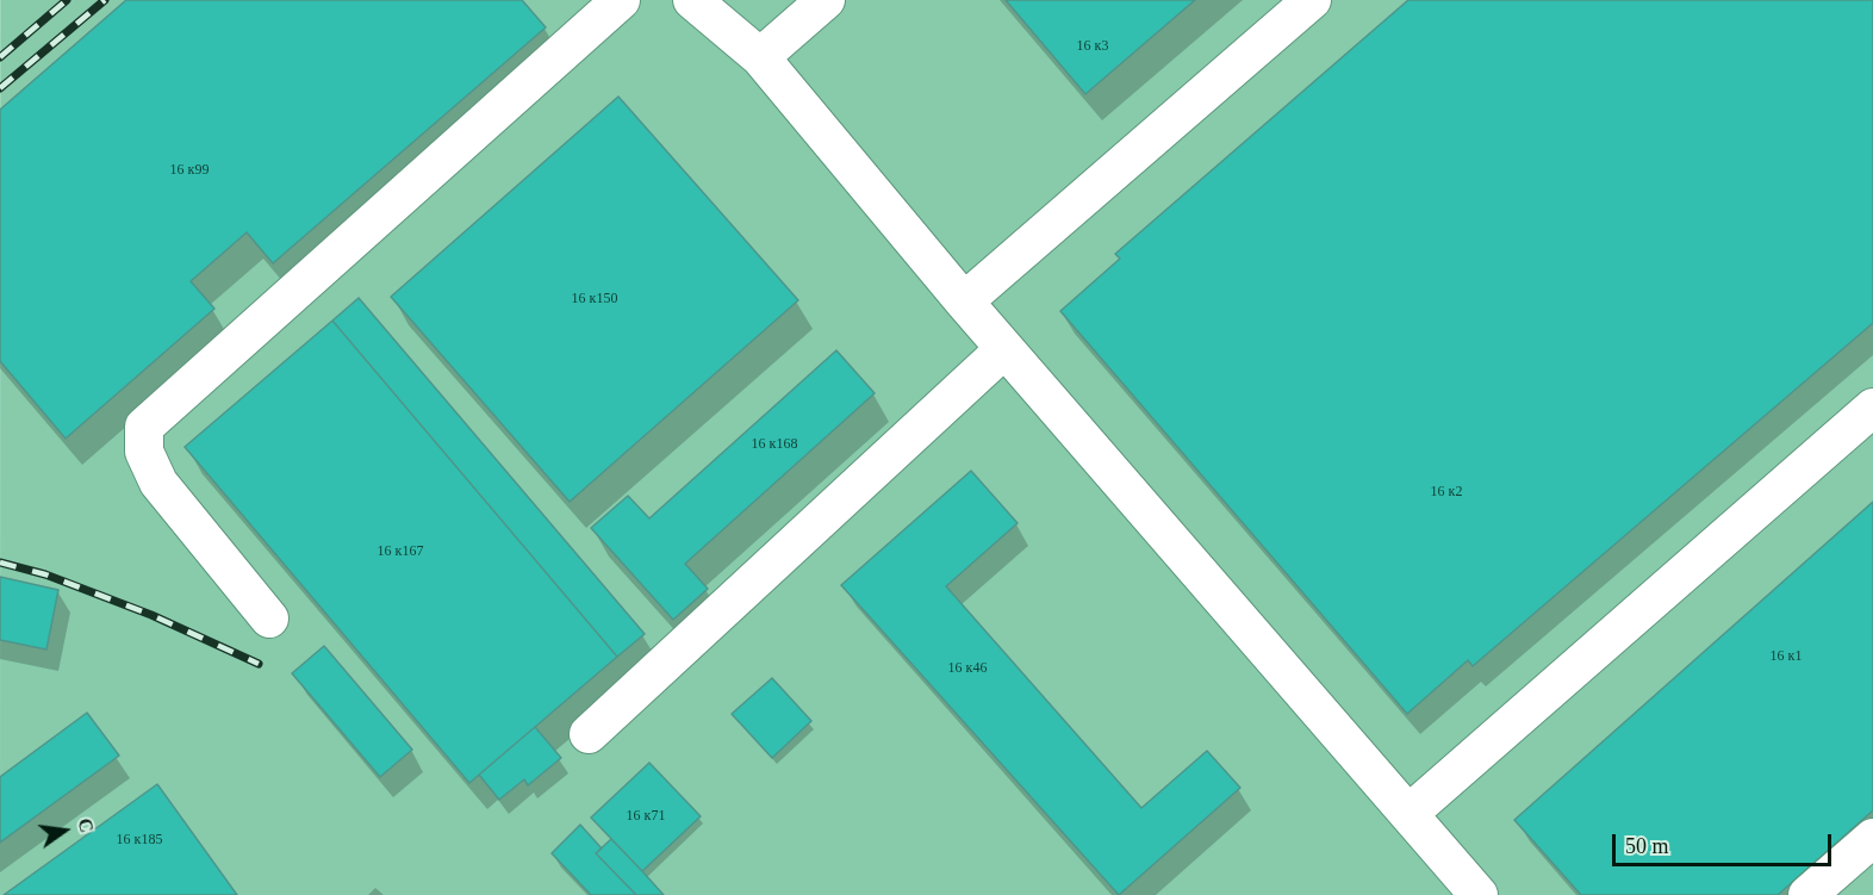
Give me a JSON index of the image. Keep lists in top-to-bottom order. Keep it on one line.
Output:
{"house_numbers":["16 к3","16 к99","16 к150","16 к168","16 к2","16 к167","16 к1","16 к46","16 к71","16 к185"],"scale_bar":"50 m","north":"right"}
